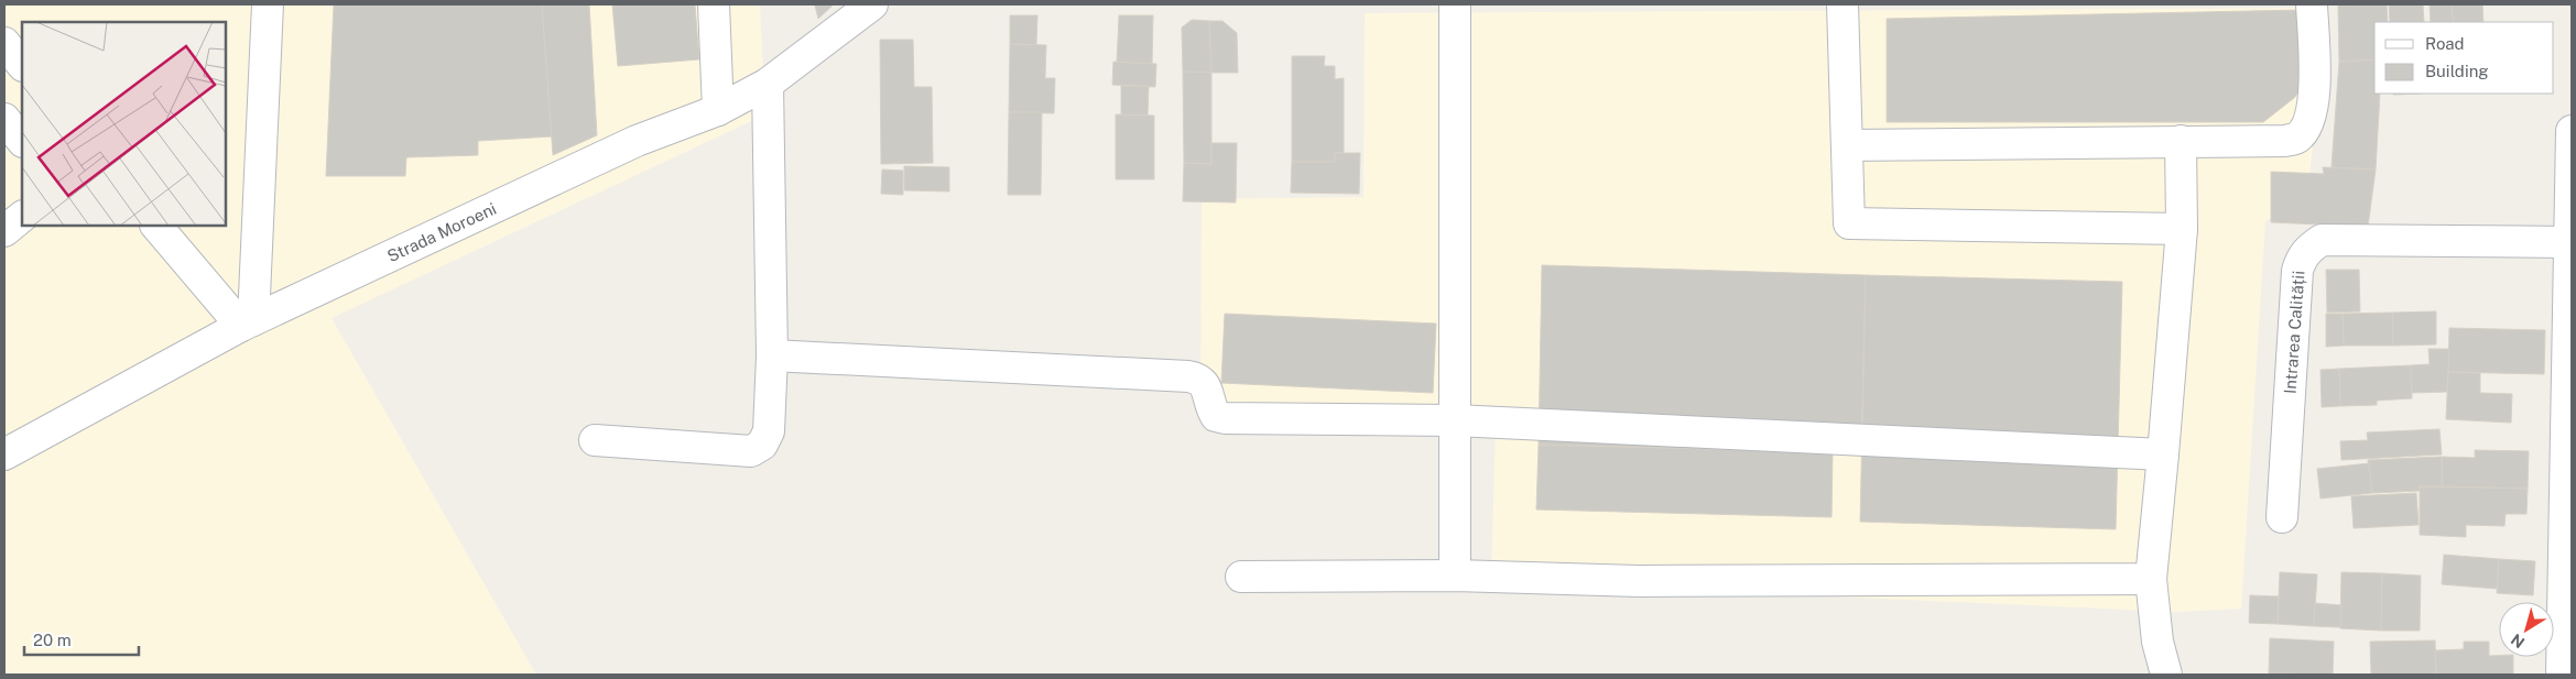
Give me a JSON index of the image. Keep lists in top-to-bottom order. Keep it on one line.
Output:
{"streets":{"street":["Strada Moroeni","Intrarea Calității"]},"legend":["Road","Building"],"scale_bar":"20 m","north":"bottom left"}
